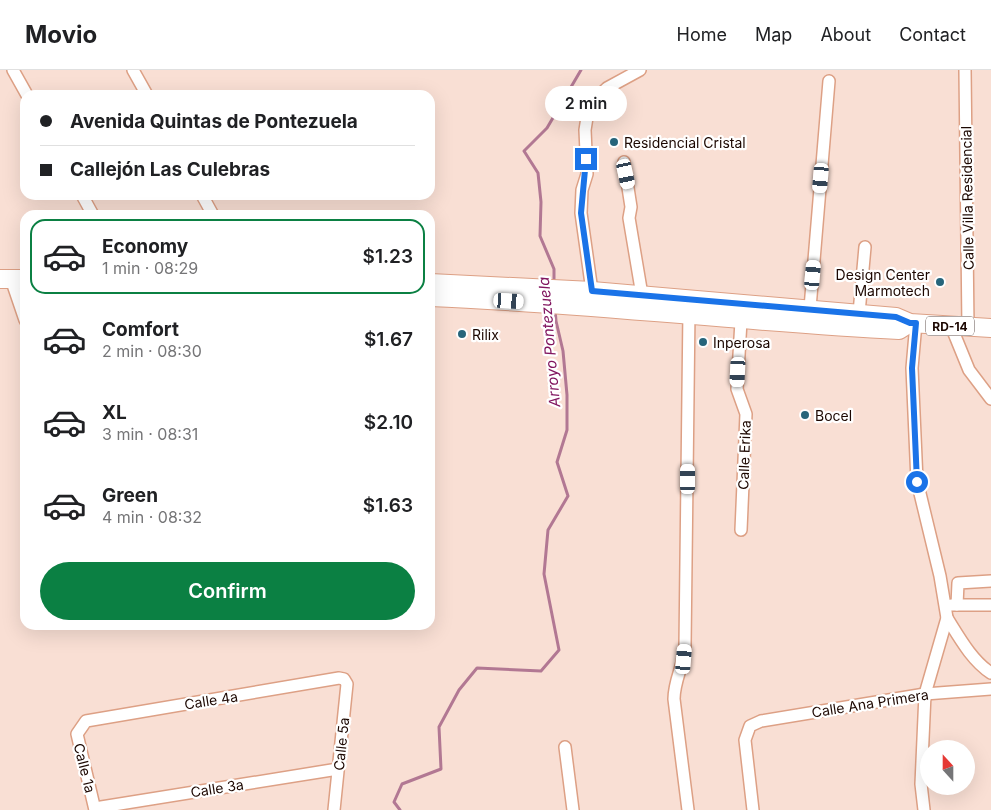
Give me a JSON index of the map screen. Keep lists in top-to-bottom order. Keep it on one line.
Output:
{"streets":{"main road":["RD-14"],"street":["Calle Villa Residencial","Calle Erika","Calle 4a","Calle Ana Primera","Calle 5a","Calle 1a","Calle 3a"]},"crossings":[["Calle Villa Residencial","RD-14"],["RD-14","Calle Erika"],["Calle 4a","Calle 5a"],["Calle 4a","Calle 1a"],["Calle 5a","Calle 3a"],["Calle 1a","Calle 3a"]],"water":["Arroyo Pontezuela"],"places":["Residencial Cristal","Design Center Marmotech","Rilix","Inperosa","Bocel"],"north":"top","page":{"header":"Movio","nav":["Home","Map","About","Contact"],"bubble":"2 min","banner":["Avenida Quintas de Pontezuela","Callejón Las Culebras"],"list":[{"name":"Economy","note":"1 min · 08:29","value":"$1.23"},{"name":"Comfort","note":"2 min · 08:30","value":"$1.67"},{"name":"XL","note":"3 min · 08:31","value":"$2.10"},{"name":"Green","note":"4 min · 08:32","value":"$1.63"}],"buttons":"Confirm"}}
